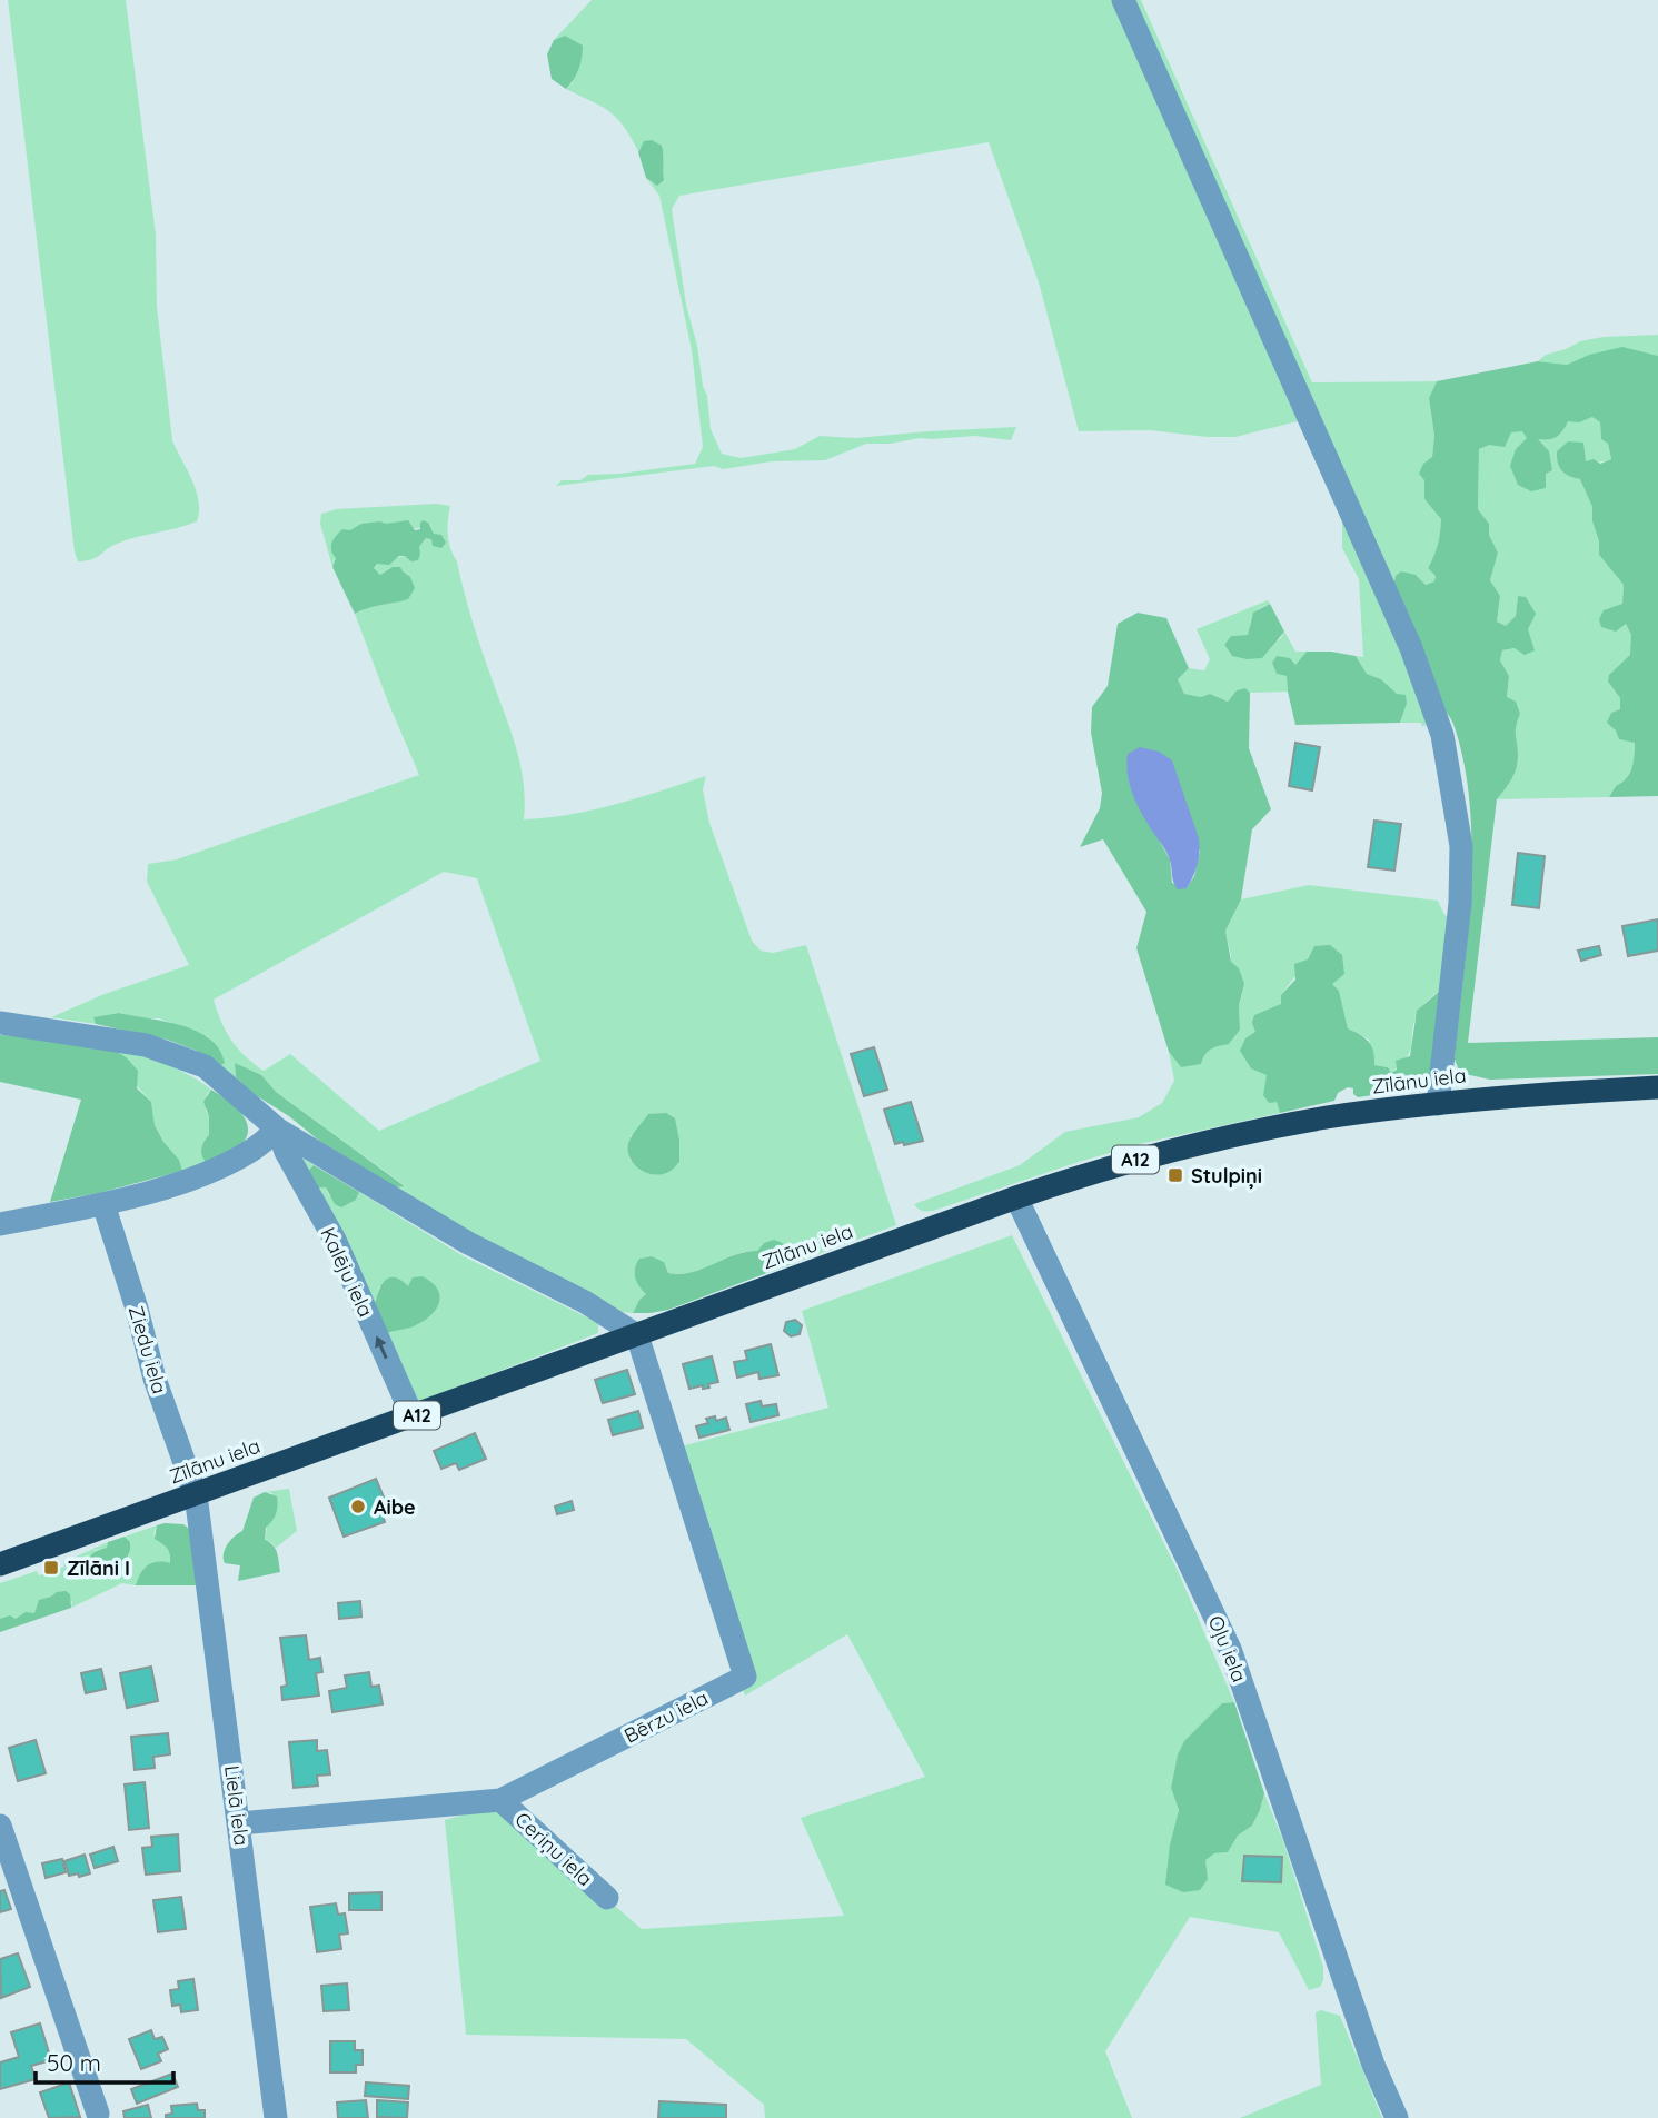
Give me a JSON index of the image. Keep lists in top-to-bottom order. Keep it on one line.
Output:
{"streets":{"highway":["Zīlānu iela","A12"],"street":["Kalēju iela","Ziedu iela","Oļu iela","Bērzu iela","Lielā iela","Ceriņu iela"]},"crossings":[["Zīlānu iela","Kalēju iela"],["Zīlānu iela","Ziedu iela"],["Zīlānu iela","Oļu iela"],["Zīlānu iela","Bērzu iela"],["Zīlānu iela","Lielā iela"],["Ziedu iela","Lielā iela"],["Bērzu iela","Lielā iela"],["Bērzu iela","Ceriņu iela"]],"one_way":["Kalēju iela"],"places":{"transit":["Stulpiņi","Zīlāni I"],"other":["Aibe"]},"scale_bar":"50 m"}
